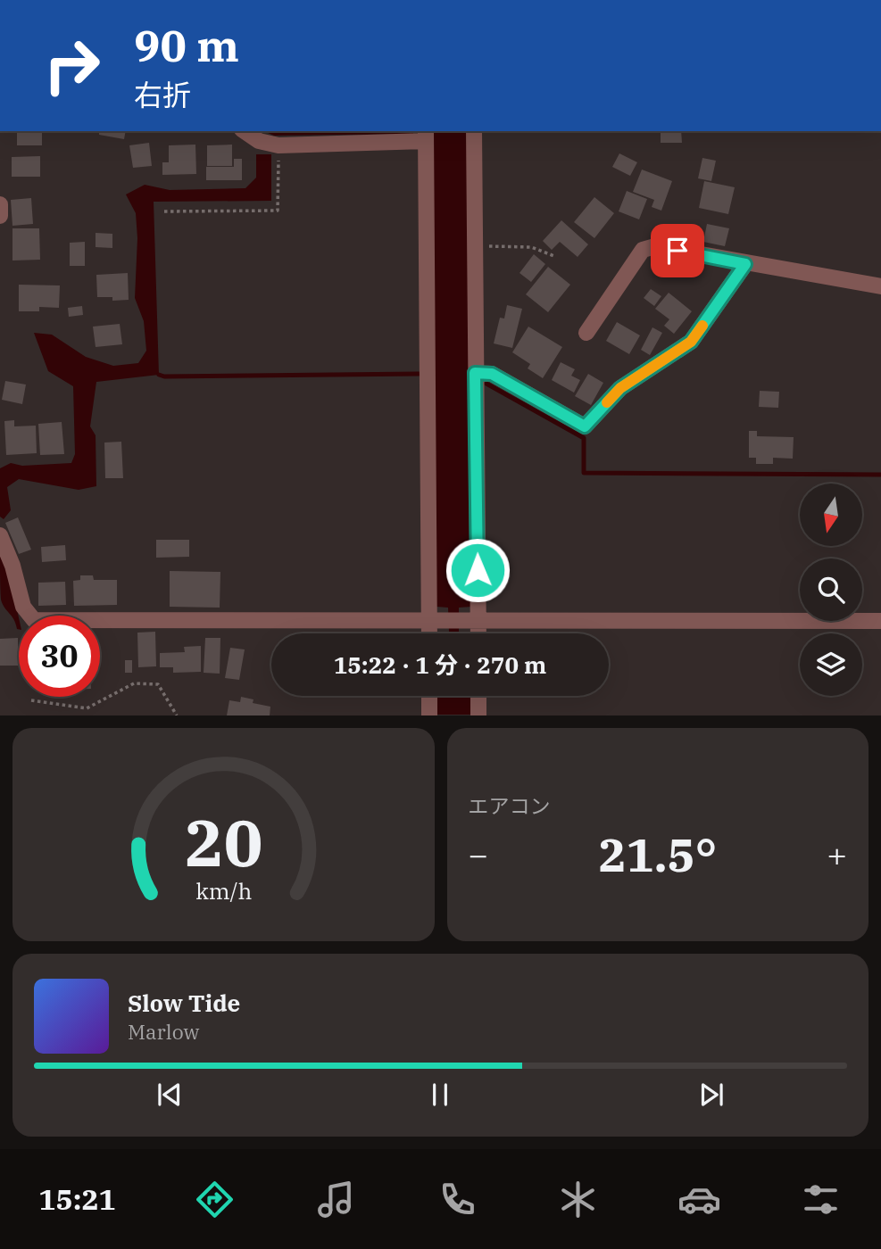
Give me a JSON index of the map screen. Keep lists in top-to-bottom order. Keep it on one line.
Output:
{"north":"bottom","page":{"turn":["90 m","右折"],"limit":"30","trip":"15:22 · 1 分 · 270 m","tile":"エアコン","heat":["−","21.5°","+"],"song":["Slow Tide","Marlow"],"tabs":"15:21","gauge":["20","km/h"]}}
